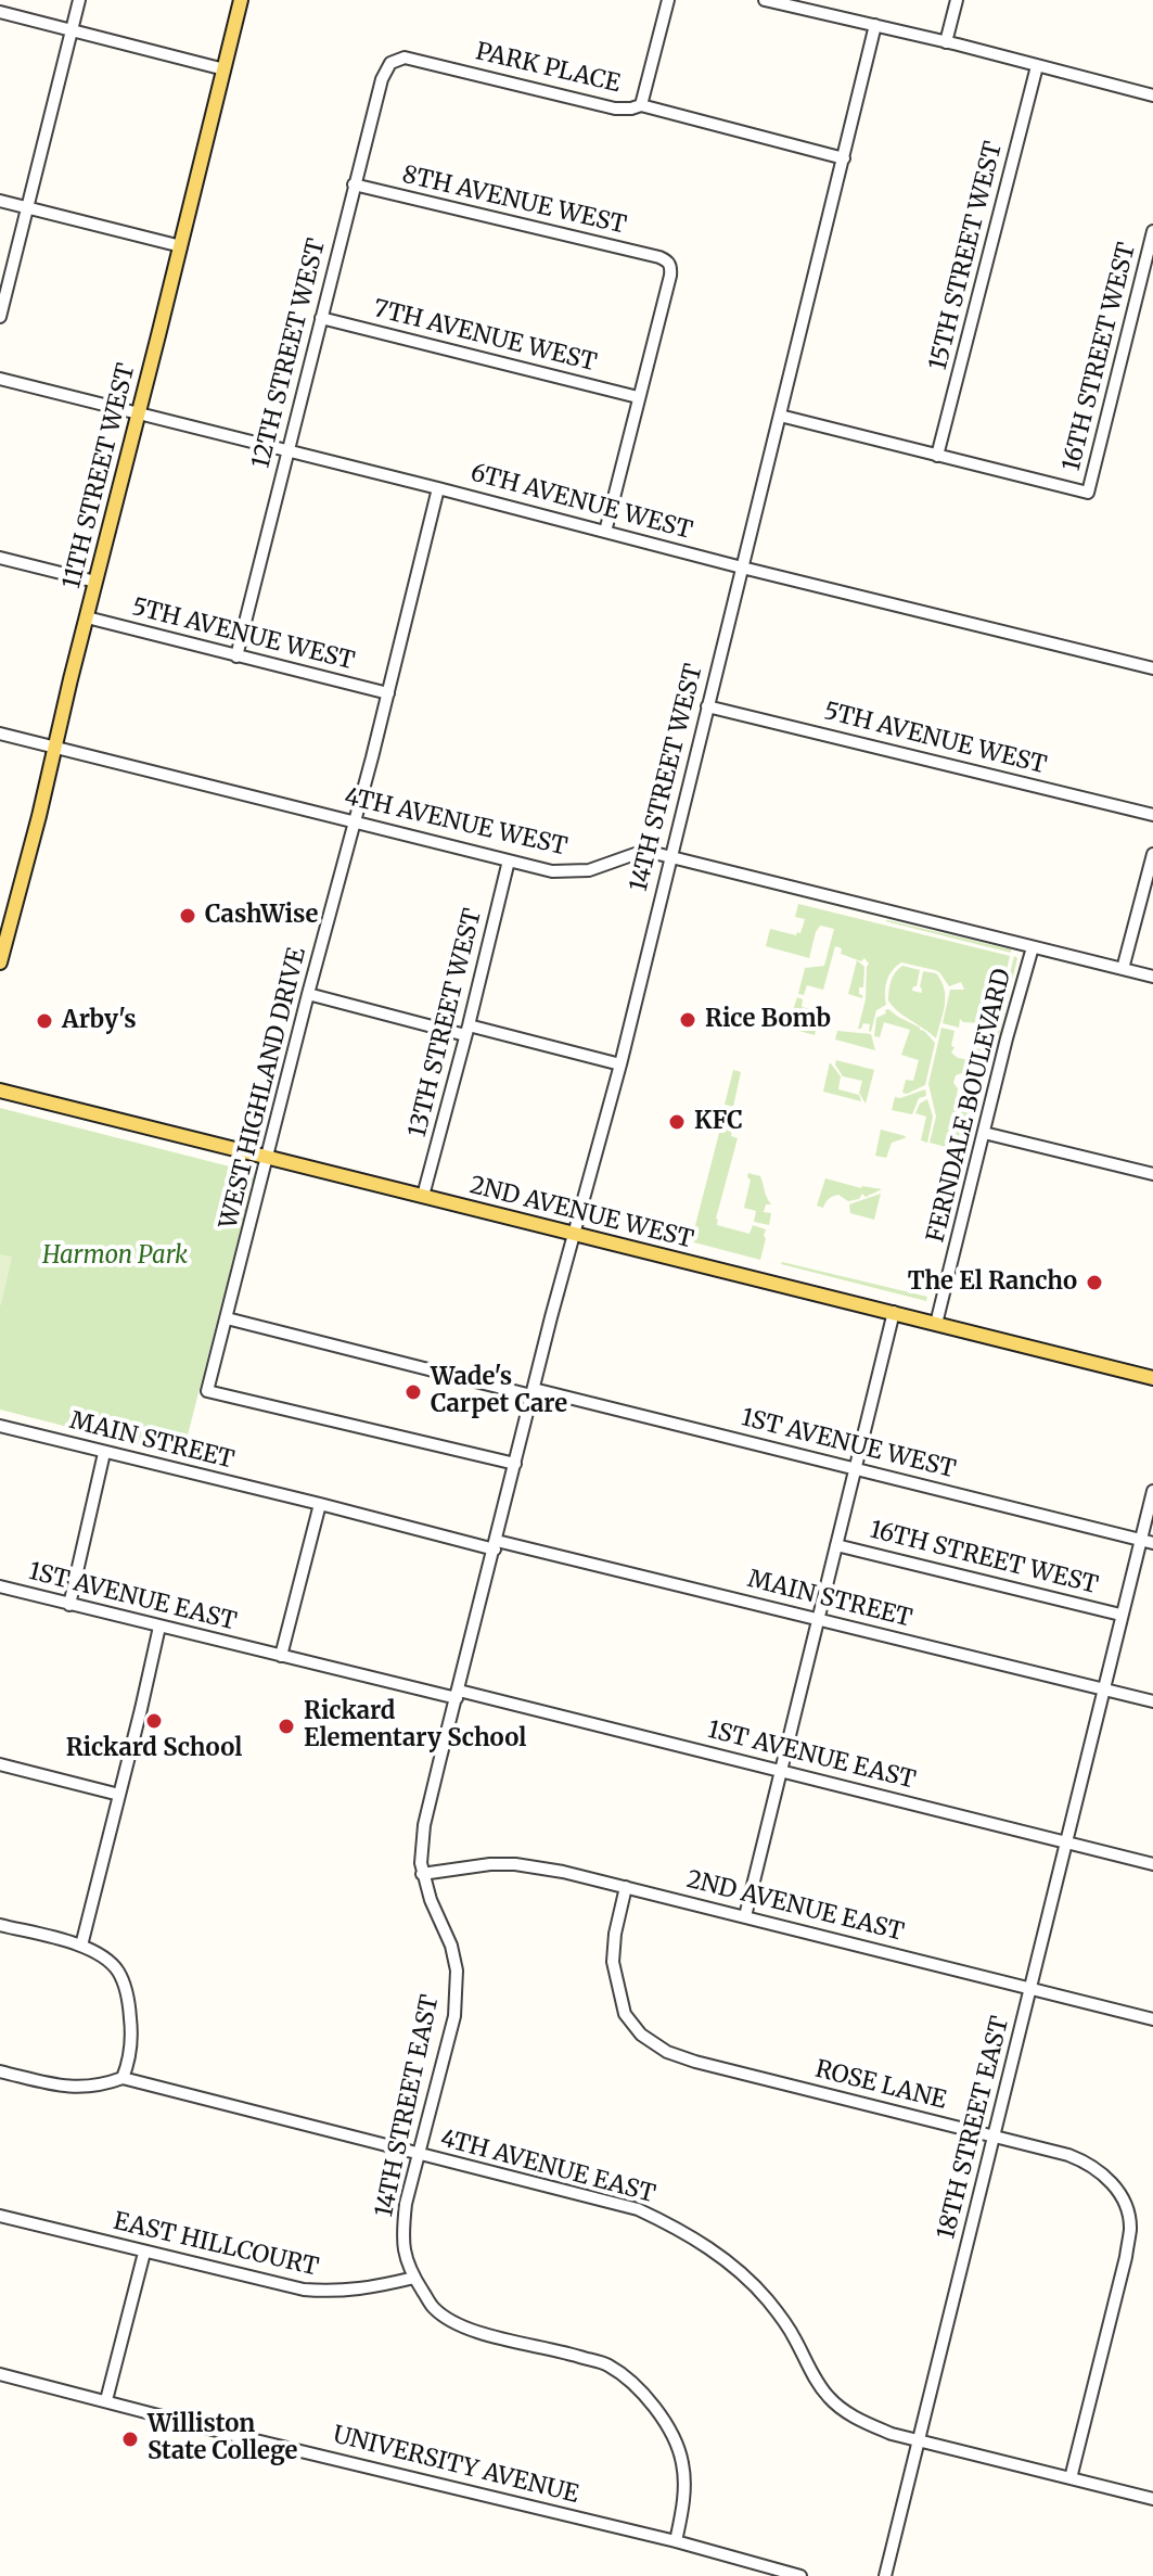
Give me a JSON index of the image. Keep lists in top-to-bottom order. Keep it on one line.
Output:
{"streets":{"main road":["11TH STREET WEST","2ND AVENUE WEST"],"street":["PARK PLACE","8TH AVENUE WEST","15TH STREET WEST","7TH AVENUE WEST","12TH STREET WEST","16TH STREET WEST","6TH AVENUE WEST","5TH AVENUE WEST","14TH STREET WEST","4TH AVENUE WEST","13TH STREET WEST","WEST HIGHLAND DRIVE","FERNDALE BOULEVARD","MAIN STREET","1ST AVENUE WEST","1ST AVENUE EAST","2ND AVENUE EAST","ROSE LANE","14TH STREET EAST","18TH STREET EAST","4TH AVENUE EAST","EAST HILLCOURT","UNIVERSITY AVENUE"]},"crossings":[["PARK PLACE","12TH STREET WEST"],["8TH AVENUE WEST","7TH AVENUE WEST"],["8TH AVENUE WEST","12TH STREET WEST"],["15TH STREET WEST","16TH STREET WEST"],["7TH AVENUE WEST","12TH STREET WEST"],["12TH STREET WEST","6TH AVENUE WEST"],["12TH STREET WEST","5TH AVENUE WEST"],["16TH STREET WEST","2ND AVENUE WEST"],["16TH STREET WEST","MAIN STREET"],["16TH STREET WEST","1ST AVENUE WEST"],["16TH STREET WEST","1ST AVENUE EAST"],["16TH STREET WEST","2ND AVENUE EAST"],["16TH STREET WEST","18TH STREET EAST"],["11TH STREET WEST","6TH AVENUE WEST"],["11TH STREET WEST","5TH AVENUE WEST"],["11TH STREET WEST","4TH AVENUE WEST"],["6TH AVENUE WEST","14TH STREET WEST"],["6TH AVENUE WEST","WEST HIGHLAND DRIVE"],["5TH AVENUE WEST","14TH STREET WEST"],["5TH AVENUE WEST","WEST HIGHLAND DRIVE"],["14TH STREET WEST","4TH AVENUE WEST"],["14TH STREET WEST","WEST HIGHLAND DRIVE"],["14TH STREET WEST","2ND AVENUE WEST"],["14TH STREET WEST","MAIN STREET"],["14TH STREET WEST","1ST AVENUE WEST"],["14TH STREET WEST","14TH STREET EAST"],["4TH AVENUE WEST","13TH STREET WEST"],["4TH AVENUE WEST","WEST HIGHLAND DRIVE"],["4TH AVENUE WEST","FERNDALE BOULEVARD"],["13TH STREET WEST","2ND AVENUE WEST"],["WEST HIGHLAND DRIVE","2ND AVENUE WEST"],["WEST HIGHLAND DRIVE","1ST AVENUE WEST"],["FERNDALE BOULEVARD","2ND AVENUE WEST"],["MAIN STREET","14TH STREET EAST"],["MAIN STREET","18TH STREET EAST"],["1ST AVENUE WEST","18TH STREET EAST"],["1ST AVENUE EAST","14TH STREET EAST"],["1ST AVENUE EAST","18TH STREET EAST"],["2ND AVENUE EAST","ROSE LANE"],["2ND AVENUE EAST","14TH STREET EAST"],["2ND AVENUE EAST","18TH STREET EAST"],["ROSE LANE","18TH STREET EAST"],["ROSE LANE","4TH AVENUE EAST"],["14TH STREET EAST","4TH AVENUE EAST"],["14TH STREET EAST","EAST HILLCOURT"],["18TH STREET EAST","4TH AVENUE EAST"]],"parks":["Harmon Park"],"places":["CashWise","Rice Bomb","Arby's","KFC","The El Rancho","Wade's Carpet Care","Rickard School","Rickard Elementary School","Williston State College"]}
